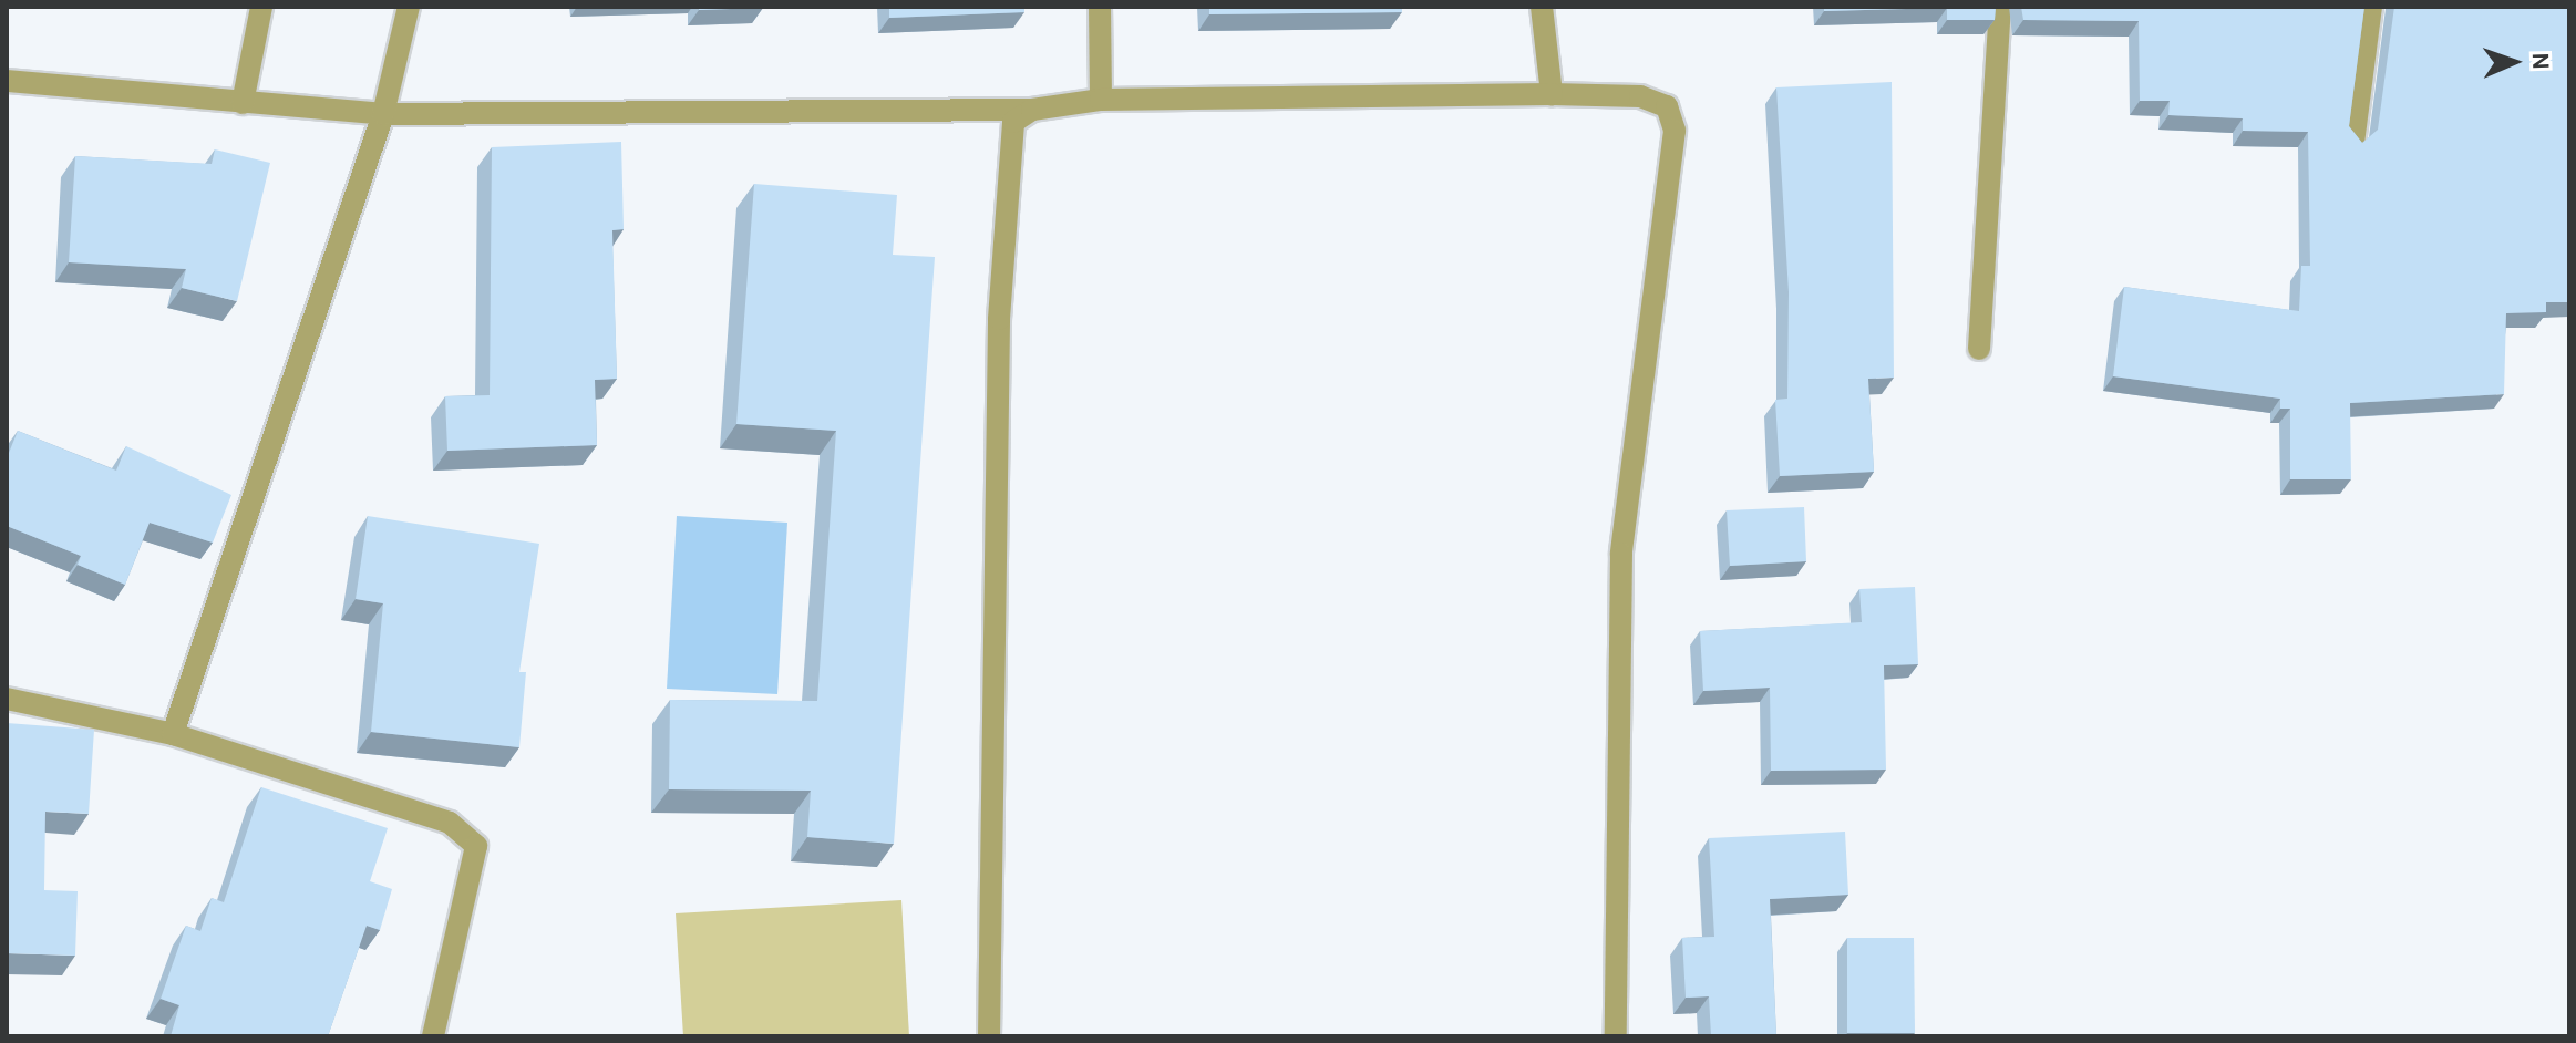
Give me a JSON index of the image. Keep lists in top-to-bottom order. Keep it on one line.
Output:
{"north":"right"}
